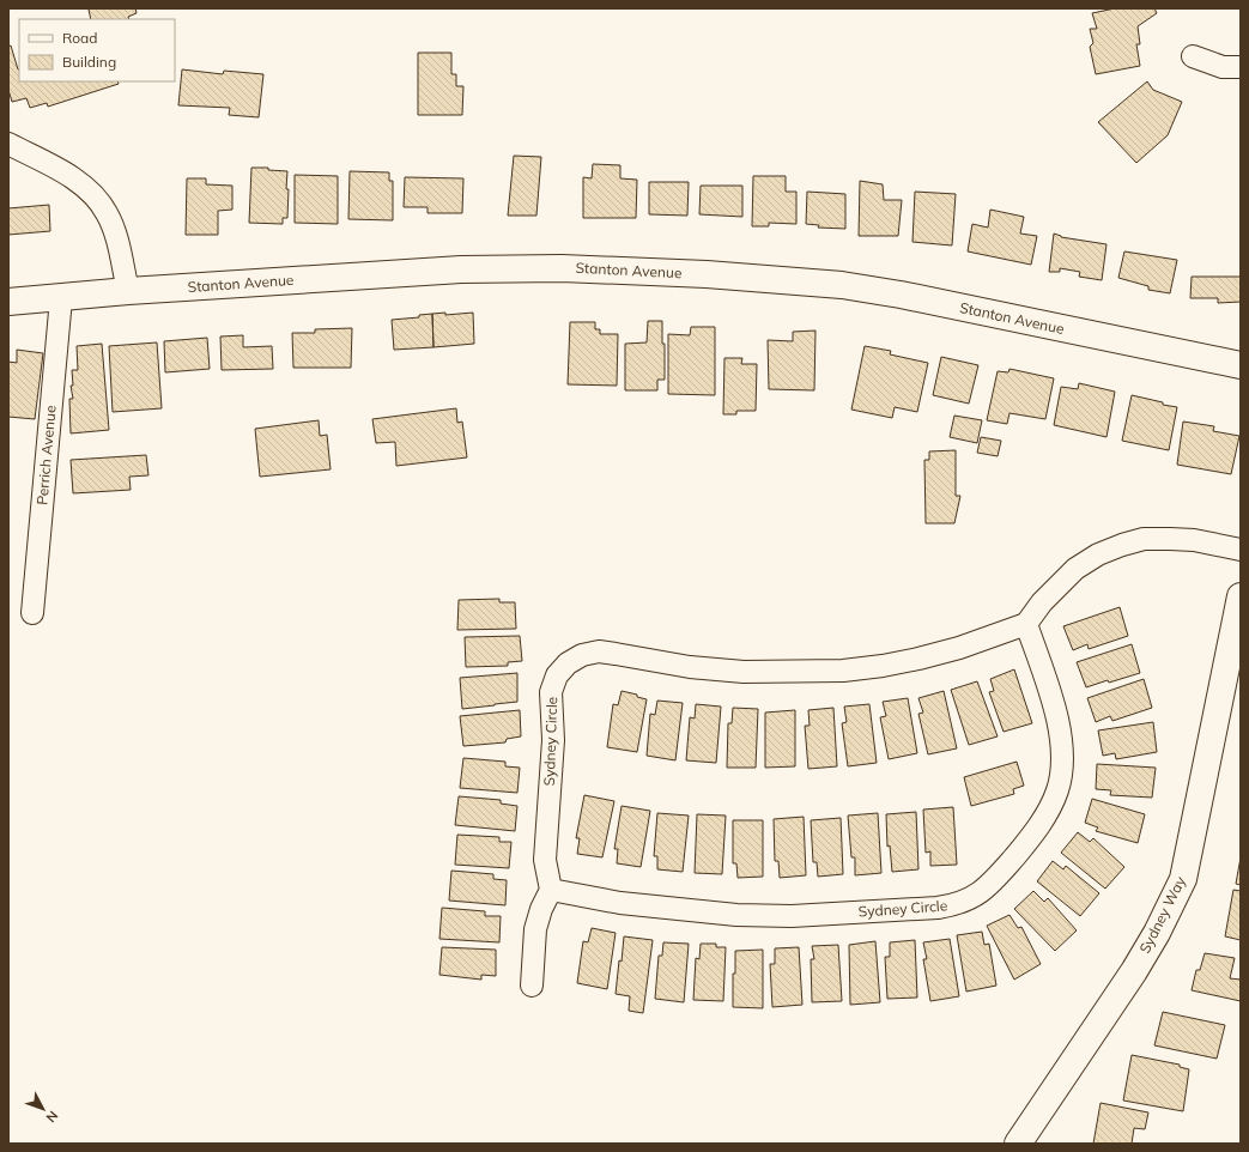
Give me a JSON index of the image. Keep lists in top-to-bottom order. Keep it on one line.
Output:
{"streets":{"street":["Stanton Avenue","Perrich Avenue","Sydney Circle","Sydney Way"]},"crossings":[["Stanton Avenue","Perrich Avenue"]],"legend":["Road","Building"],"north":"bottom right"}
